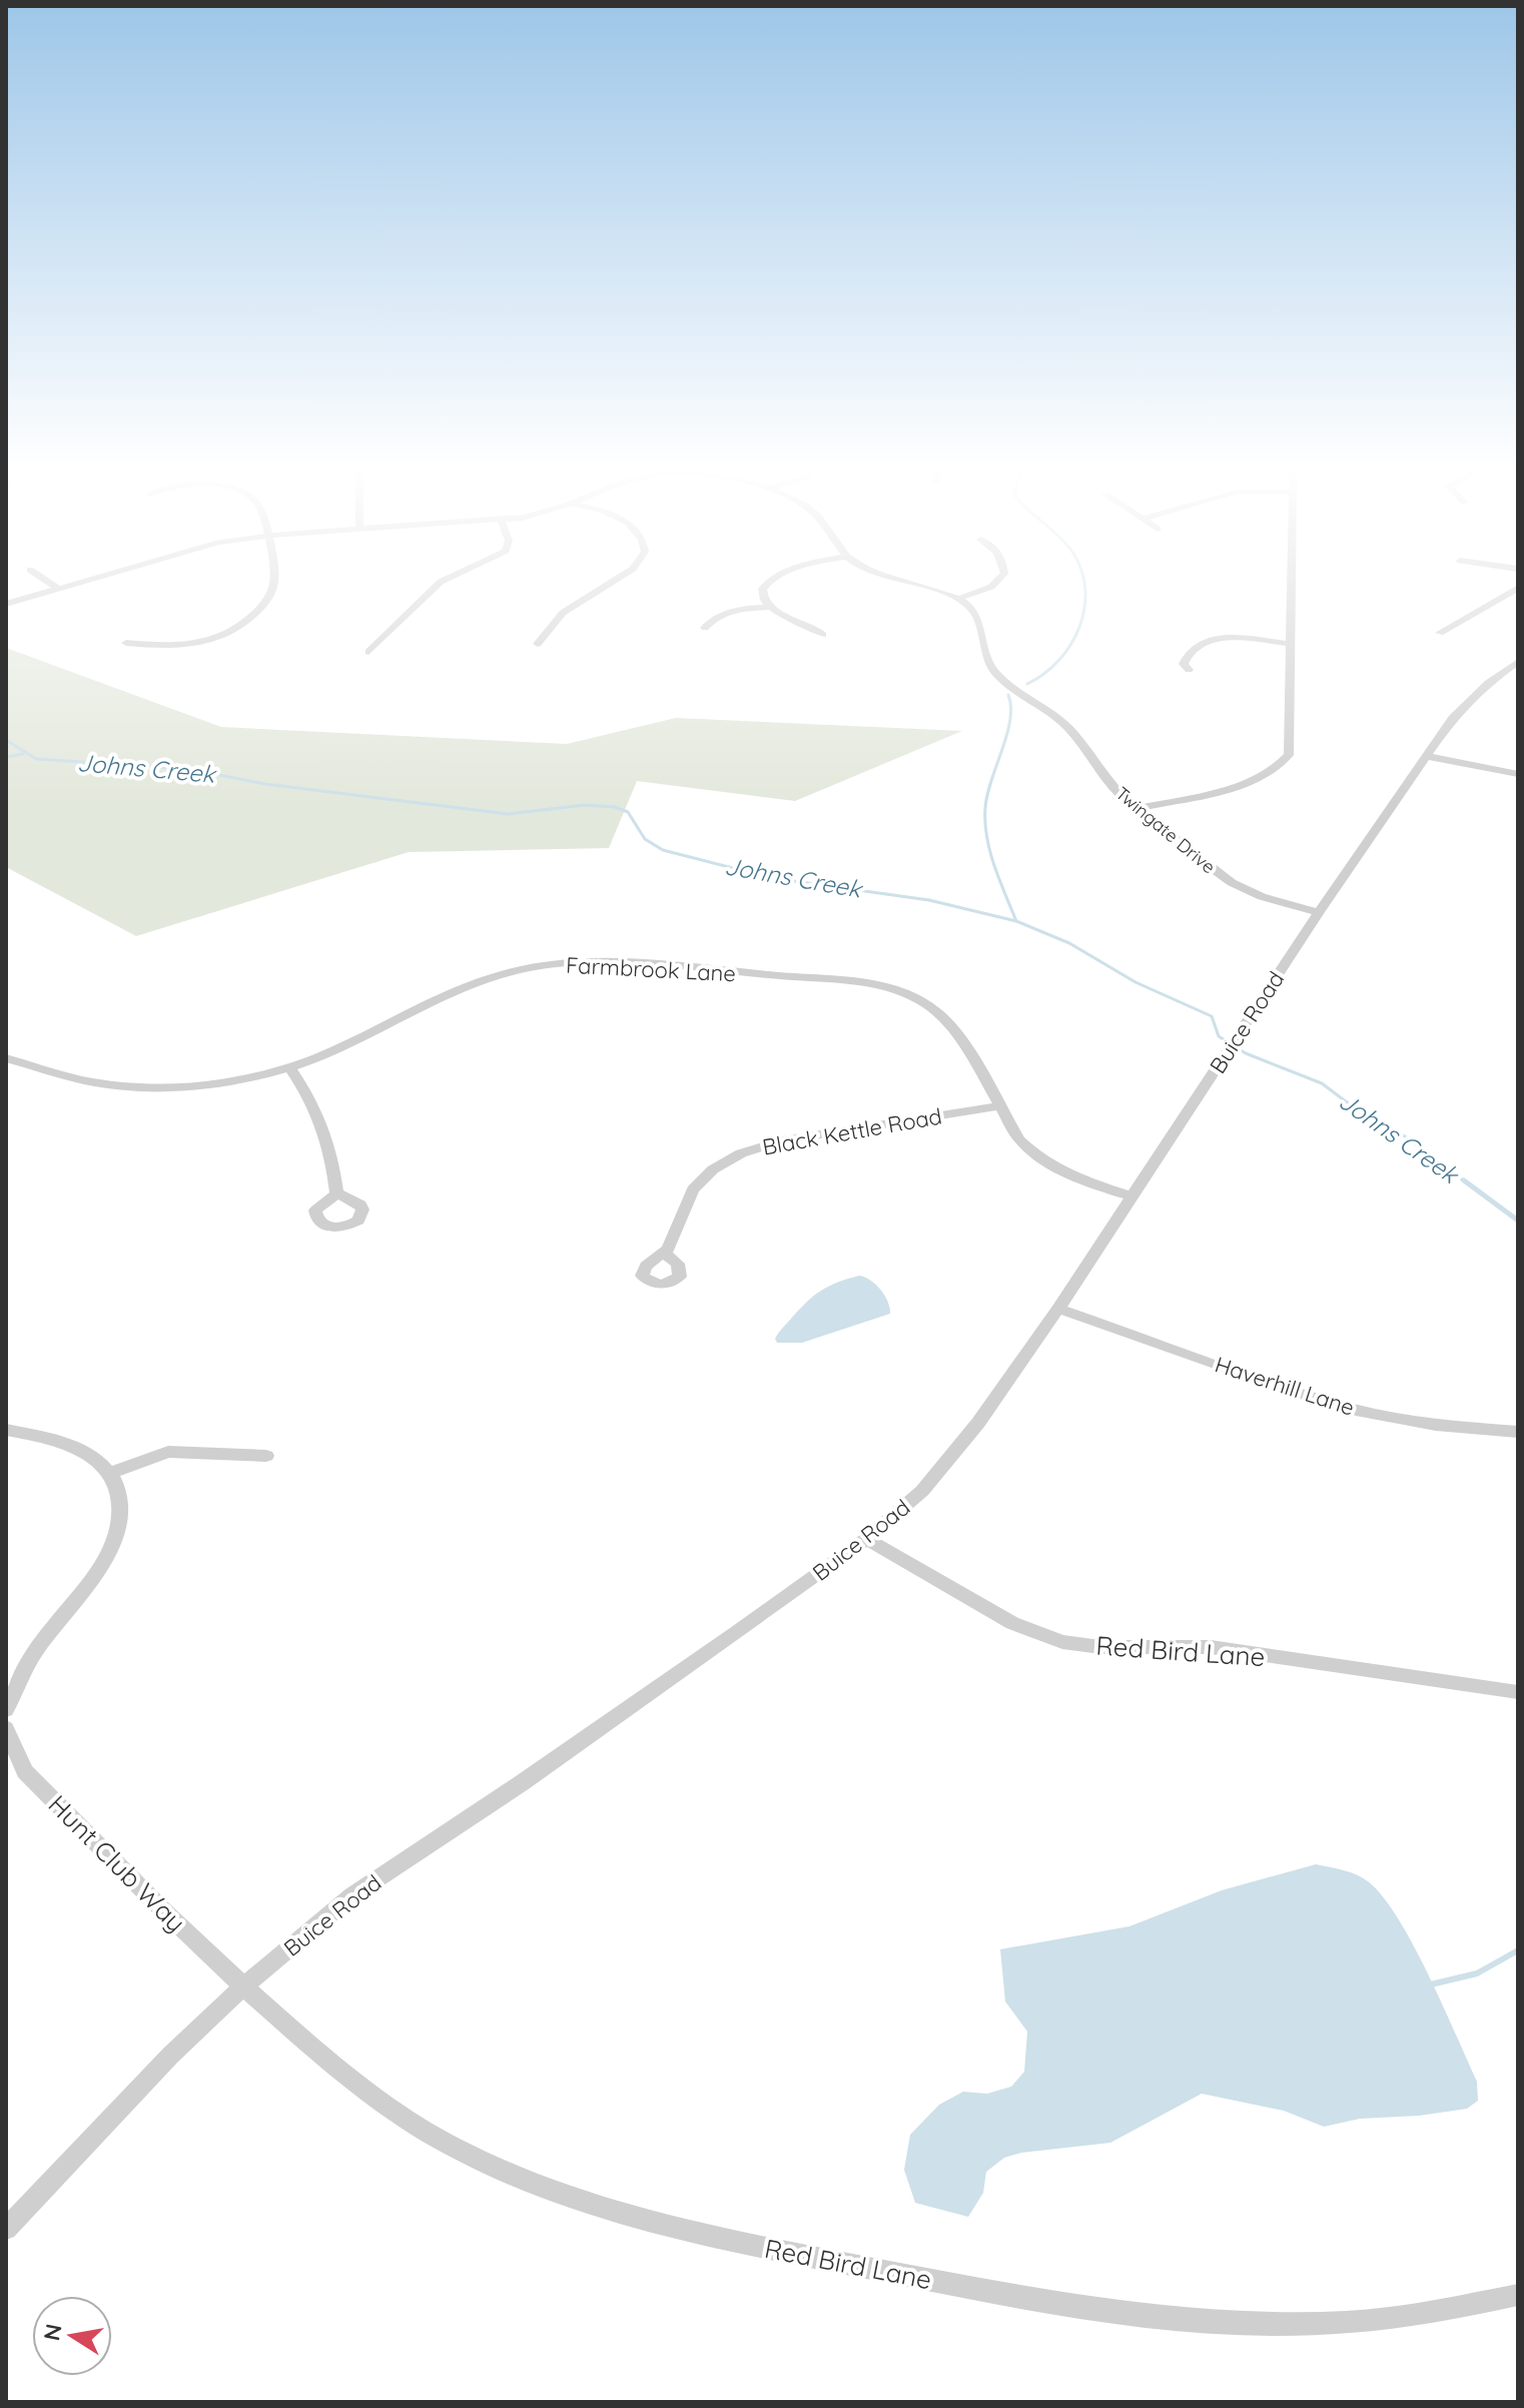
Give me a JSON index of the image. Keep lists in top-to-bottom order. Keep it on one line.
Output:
{"streets":{"street":["Twingate Drive","Farmbrook Lane","Buice Road","Black Kettle Road","Haverhill Lane","Red Bird Lane","Hunt Club Way"]},"crossings":[["Twingate Drive","Buice Road"],["Farmbrook Lane","Buice Road"],["Farmbrook Lane","Black Kettle Road"],["Buice Road","Haverhill Lane"],["Buice Road","Red Bird Lane"],["Buice Road","Hunt Club Way"],["Red Bird Lane","Hunt Club Way"]],"water":["Johns Creek"],"north":"left"}
